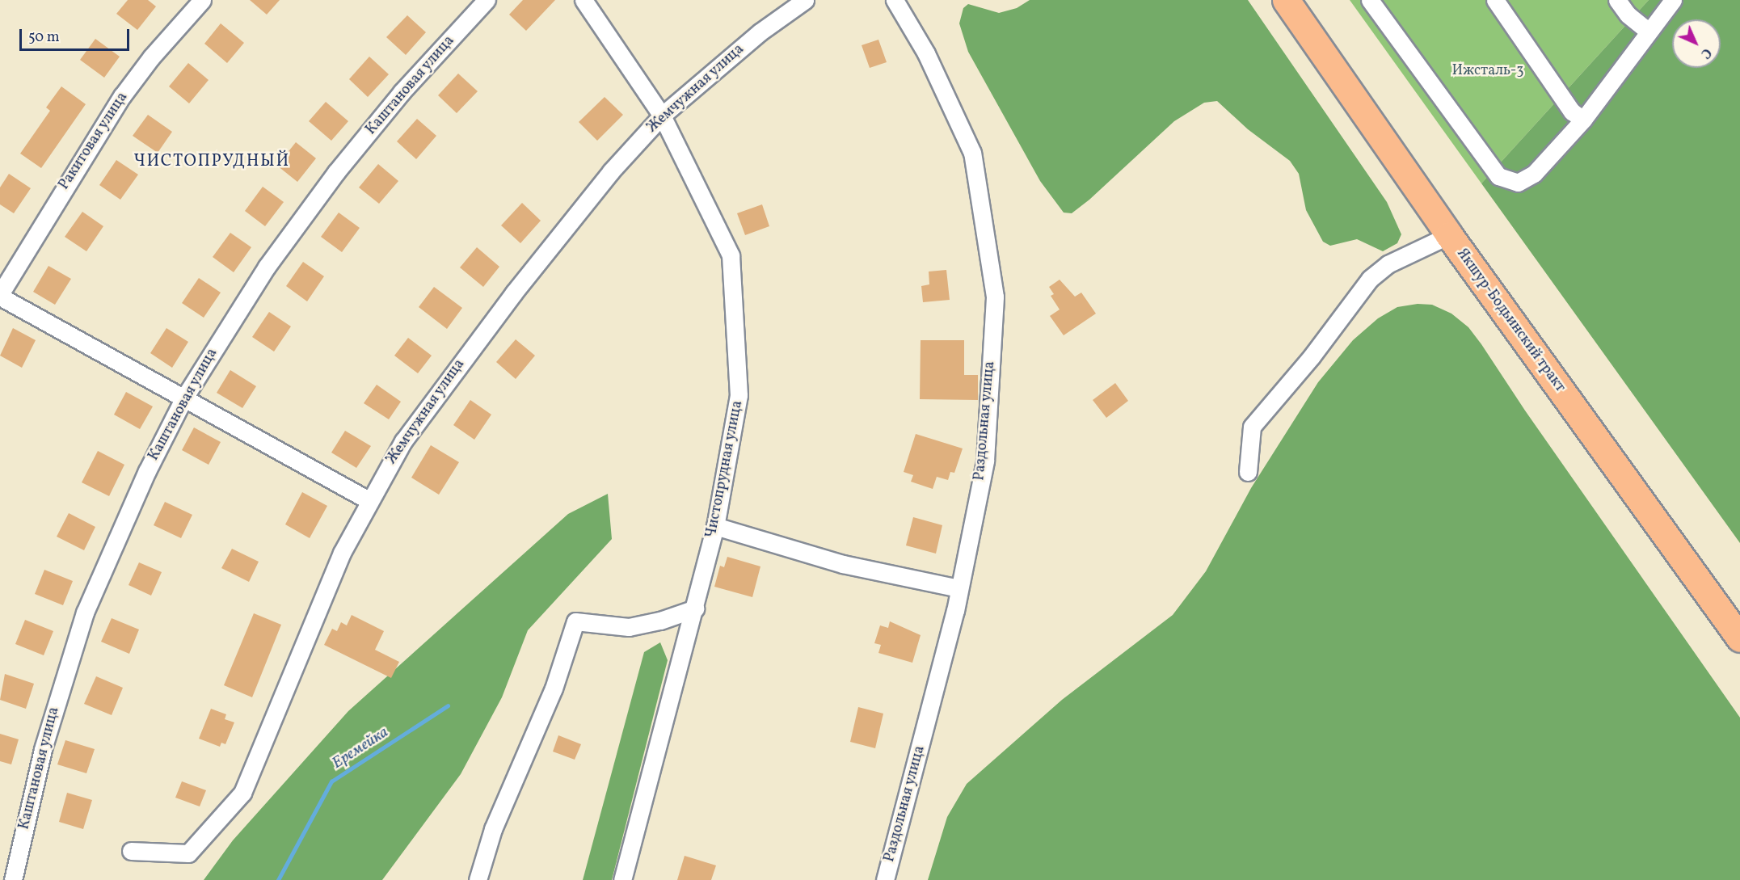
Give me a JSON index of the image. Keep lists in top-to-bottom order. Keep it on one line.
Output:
{"streets":{"main road":["Якшур-Бодьинский тракт"],"street":["Каштановая улица","Жемчужная улица","Ракитовая улица","Раздольная улица","Чистопрудная улица"]},"crossings":[["Жемчужная улица","Чистопрудная улица"]],"districts":["ЧИСТОПРУДНЫЙ"],"water":["Еремейка"],"parks":["Ижсталь-3"],"scale_bar":"50 m","north":"bottom right"}
